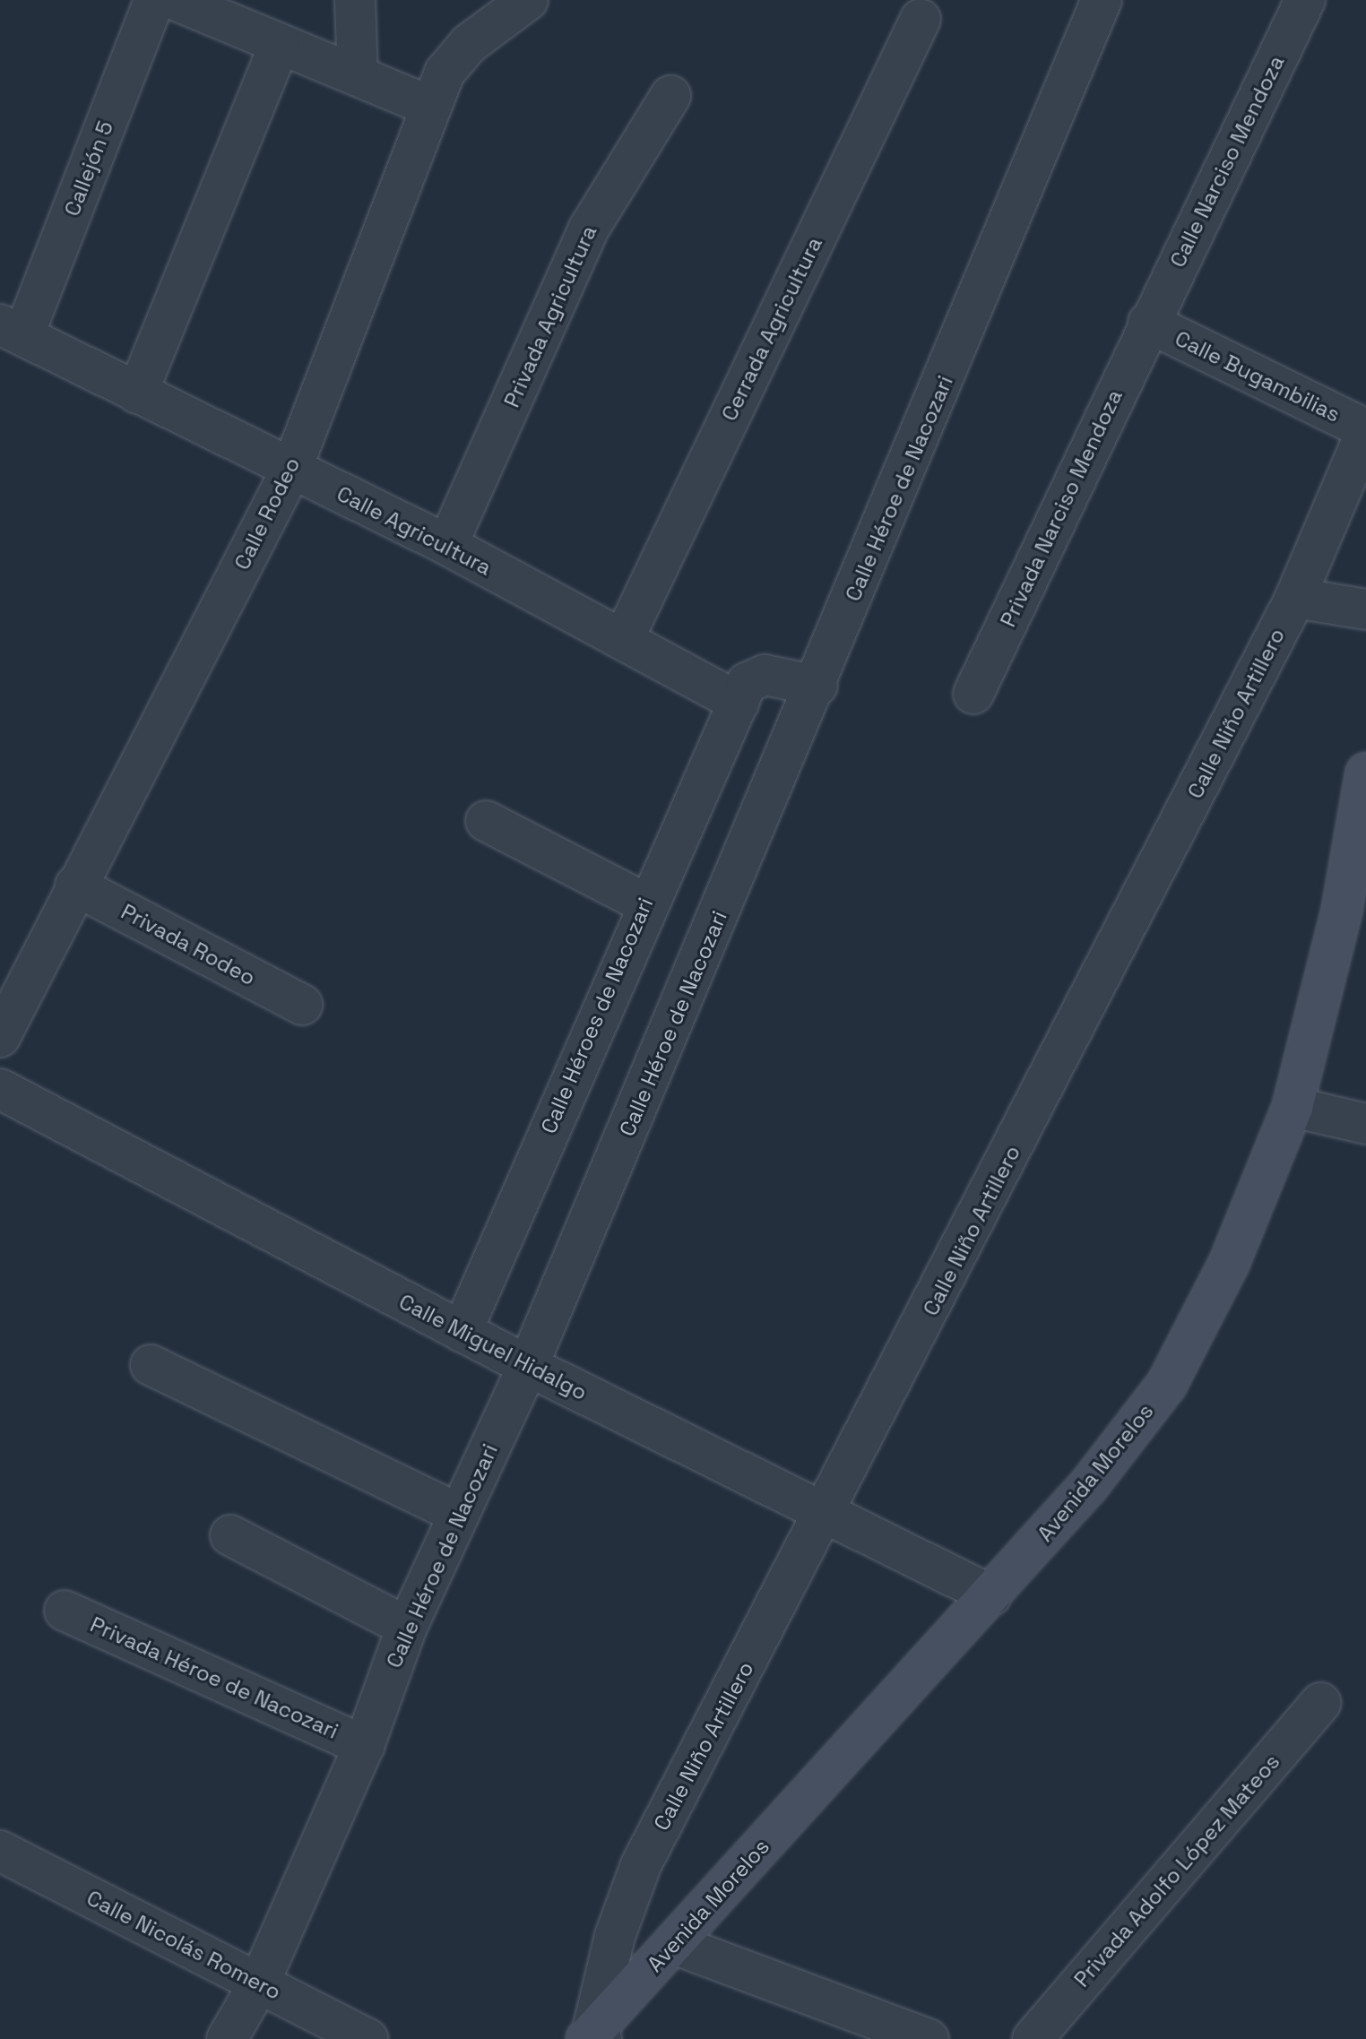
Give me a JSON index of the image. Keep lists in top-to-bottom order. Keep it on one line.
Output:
{"streets":{"main road":["Avenida Morelos"],"street":["Calle Narciso Mendoza","Callejón 5","Privada Agricultura","Cerrada Agricultura","Calle Bugambilias","Calle Héroe de Nacozari","Privada Narciso Mendoza","Calle Rodeo","Calle Agricultura","Calle Niño Artillero","Privada Rodeo","Calle Héroes de Nacozari","Calle Miguel Hidalgo","Privada Héroe de Nacozari","Privada Adolfo López Mateos","Calle Nicolás Romero"]},"crossings":[["Calle Narciso Mendoza","Calle Bugambilias"],["Calle Narciso Mendoza","Privada Narciso Mendoza"],["Callejón 5","Calle Agricultura"],["Privada Agricultura","Calle Agricultura"],["Cerrada Agricultura","Calle Agricultura"],["Calle Bugambilias","Privada Narciso Mendoza"],["Calle Bugambilias","Calle Niño Artillero"],["Calle Héroe de Nacozari","Calle Miguel Hidalgo"],["Calle Héroe de Nacozari","Privada Héroe de Nacozari"],["Calle Héroe de Nacozari","Calle Nicolás Romero"],["Calle Rodeo","Calle Agricultura"],["Calle Rodeo","Privada Rodeo"],["Calle Agricultura","Calle Héroes de Nacozari"],["Calle Niño Artillero","Calle Miguel Hidalgo"],["Calle Niño Artillero","Avenida Morelos"],["Calle Héroes de Nacozari","Calle Miguel Hidalgo"],["Calle Miguel Hidalgo","Avenida Morelos"]]}
